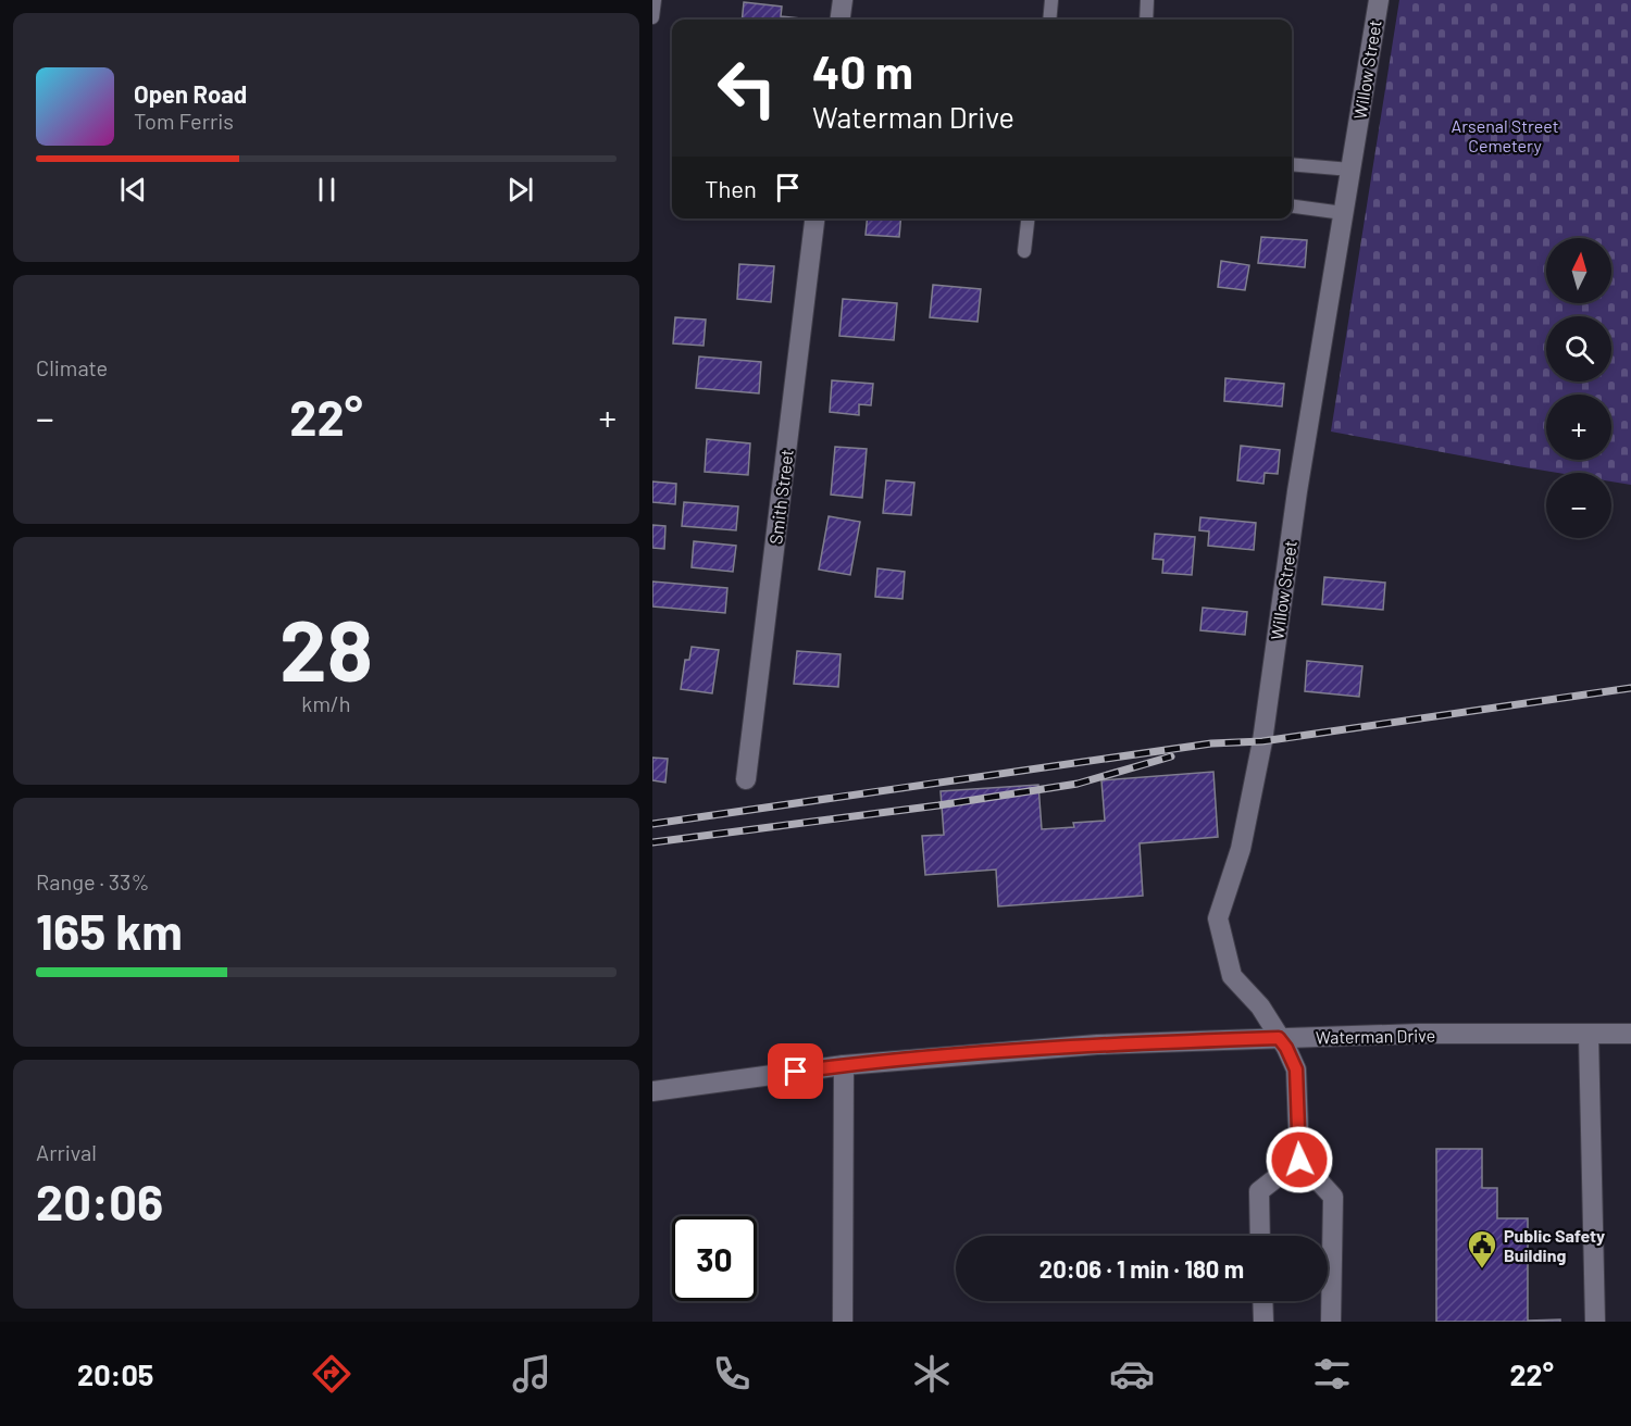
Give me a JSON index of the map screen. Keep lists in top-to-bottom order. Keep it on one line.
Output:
{"streets":{"street":["Willow Street","Smith Street","Waterman Drive"]},"crossings":[["Willow Street","Waterman Drive"]],"parks":["Arsenal Street Cemetery"],"places":{"public building":["Public Safety Building"]},"north":"top","page":{"turn":["40 m","Waterman Drive"],"song":["Open Road","Tom Ferris"],"then":"Then","map_buttons":["+","−"],"tile":["Climate",["28","km/h"],["Range · 33%","165 km"],["Arrival","20:06"]],"heat":["−","22°","+"],"limit":"30","trip":"20:06 · 1 min · 180 m","tabs":["20:05","22°"]}}
